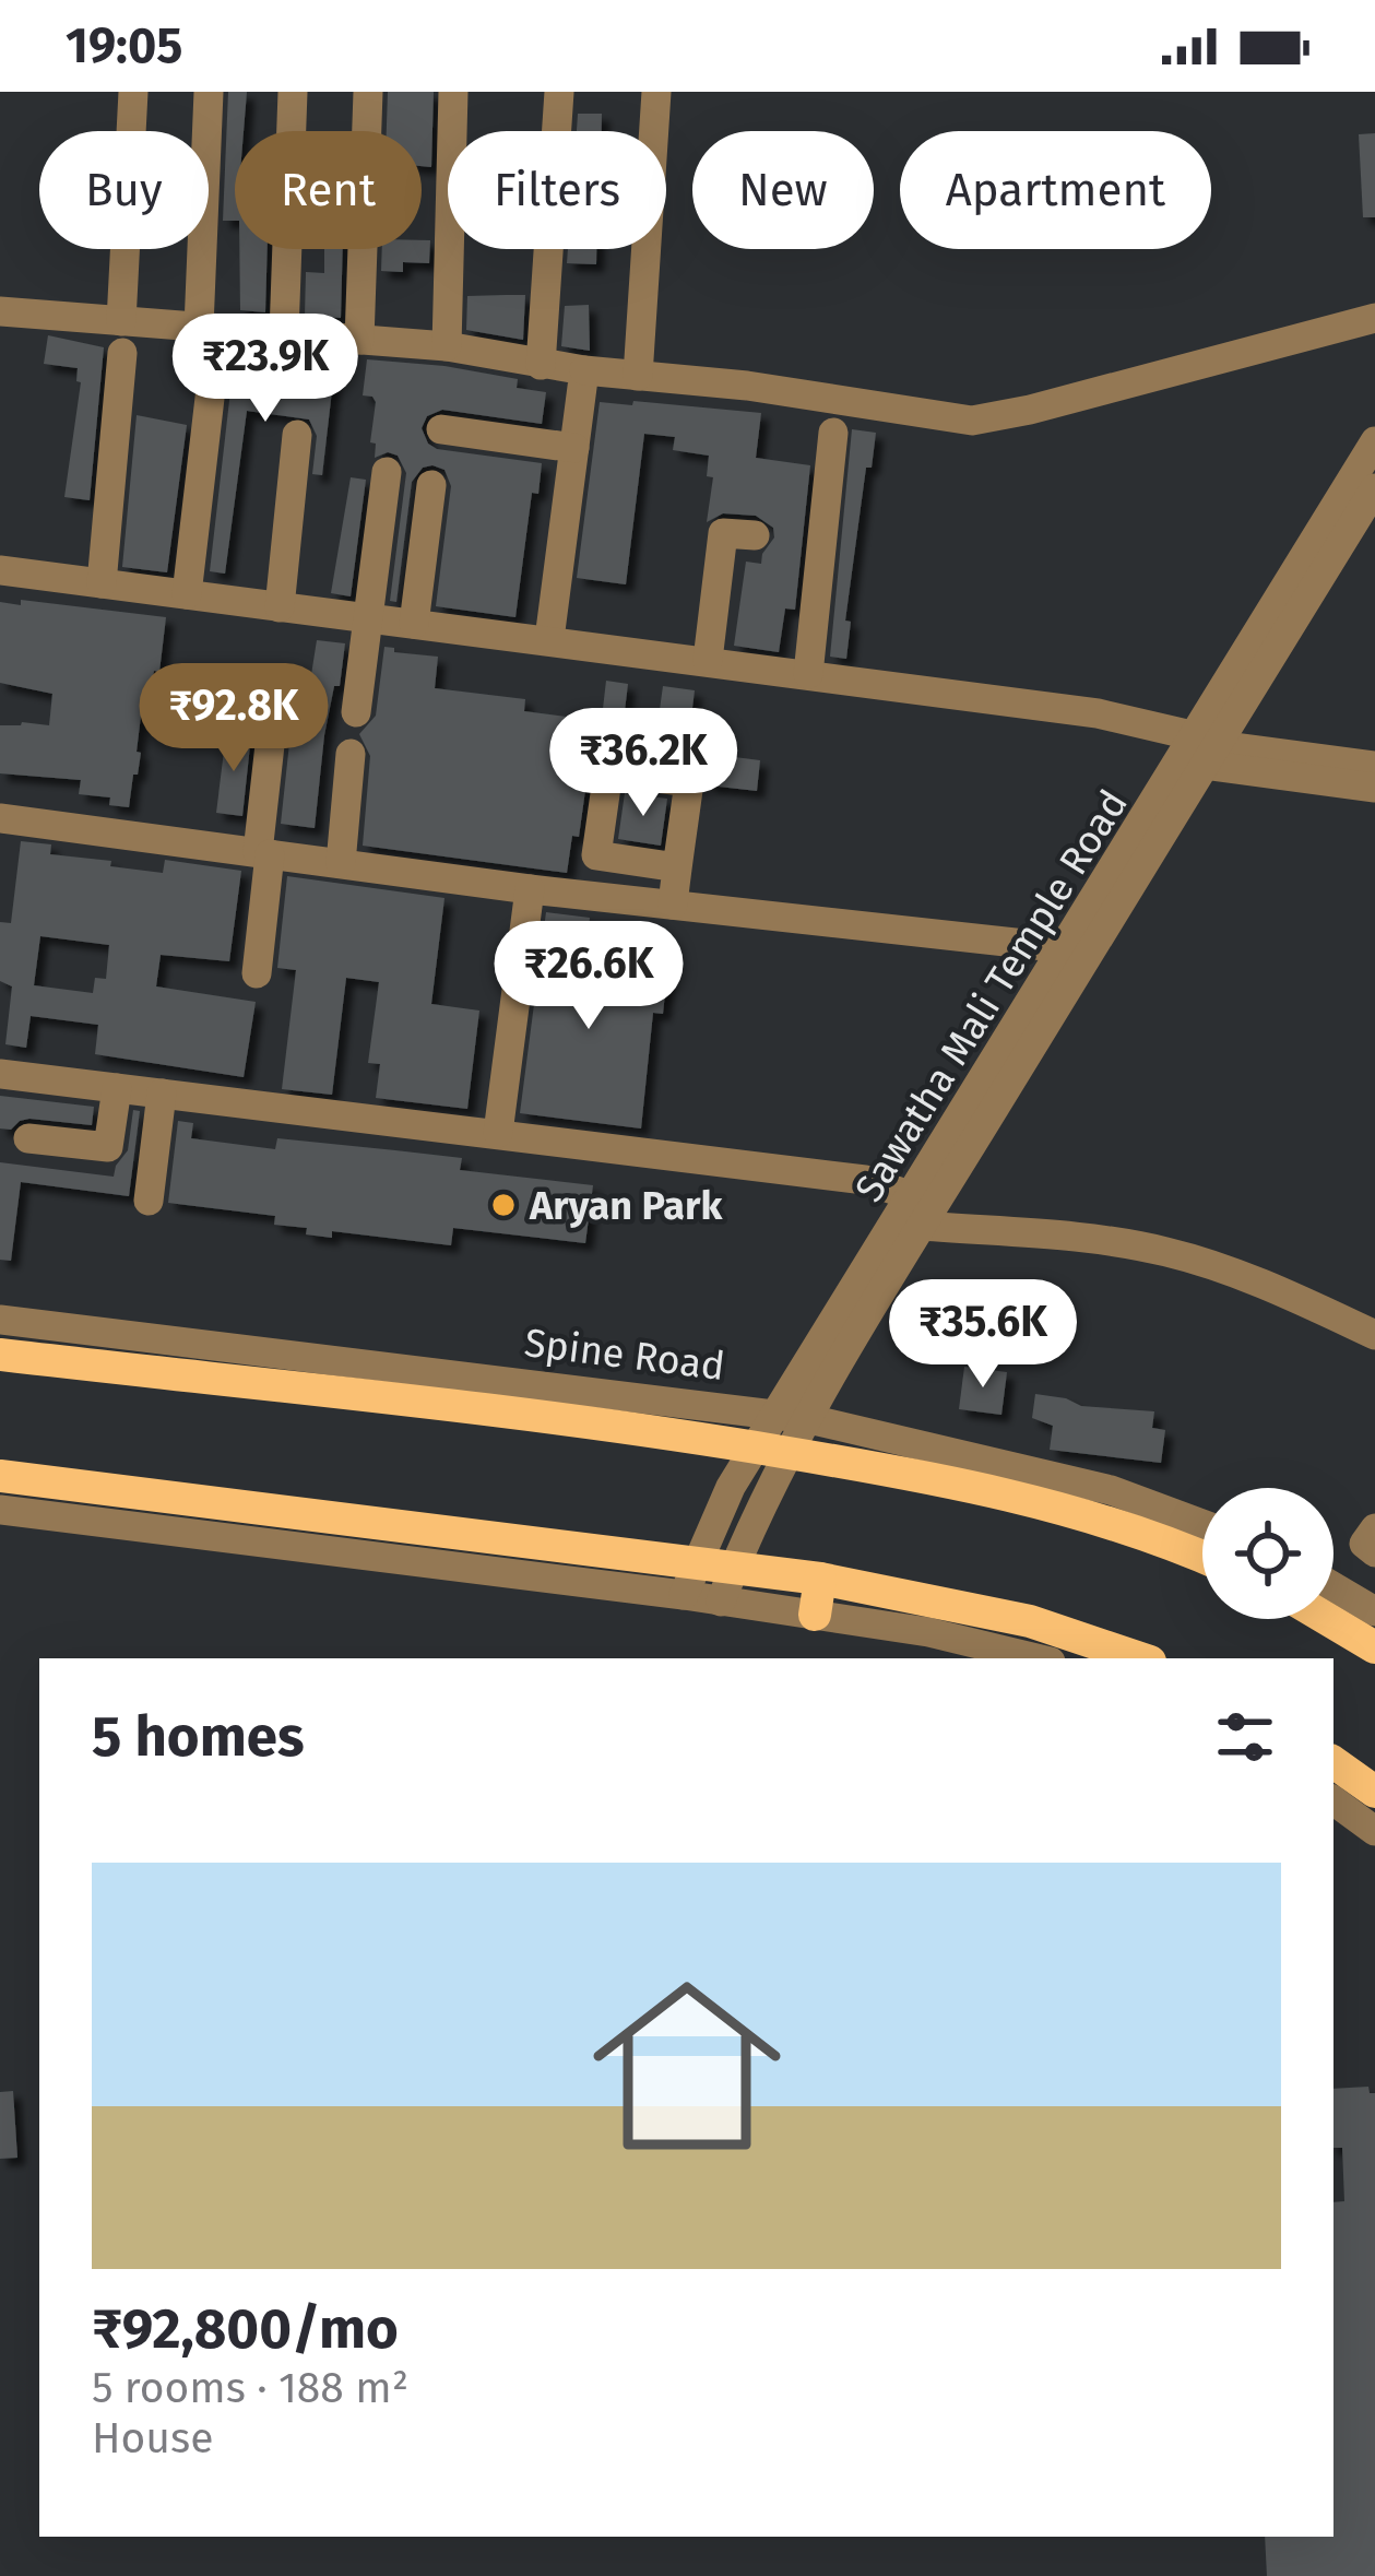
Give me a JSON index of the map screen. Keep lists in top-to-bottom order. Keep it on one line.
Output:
{"streets":{"main road":["Spine Road"],"street":["Sawatha Mali Temple Road"]},"crossings":[["Sawatha Mali Temple Road","Spine Road"]],"places":["Aryan Park"],"page":{"status":"19:05","chip":["Buy","Rent","Filters","New","Apartment"],"price":["₹23.9K","₹92.8K","₹36.2K","₹26.6K","₹35.6K"],"heading":"5 homes","list":[{"name":"₹92,800/mo","note":"5 rooms · 188 m² · House"}]}}
